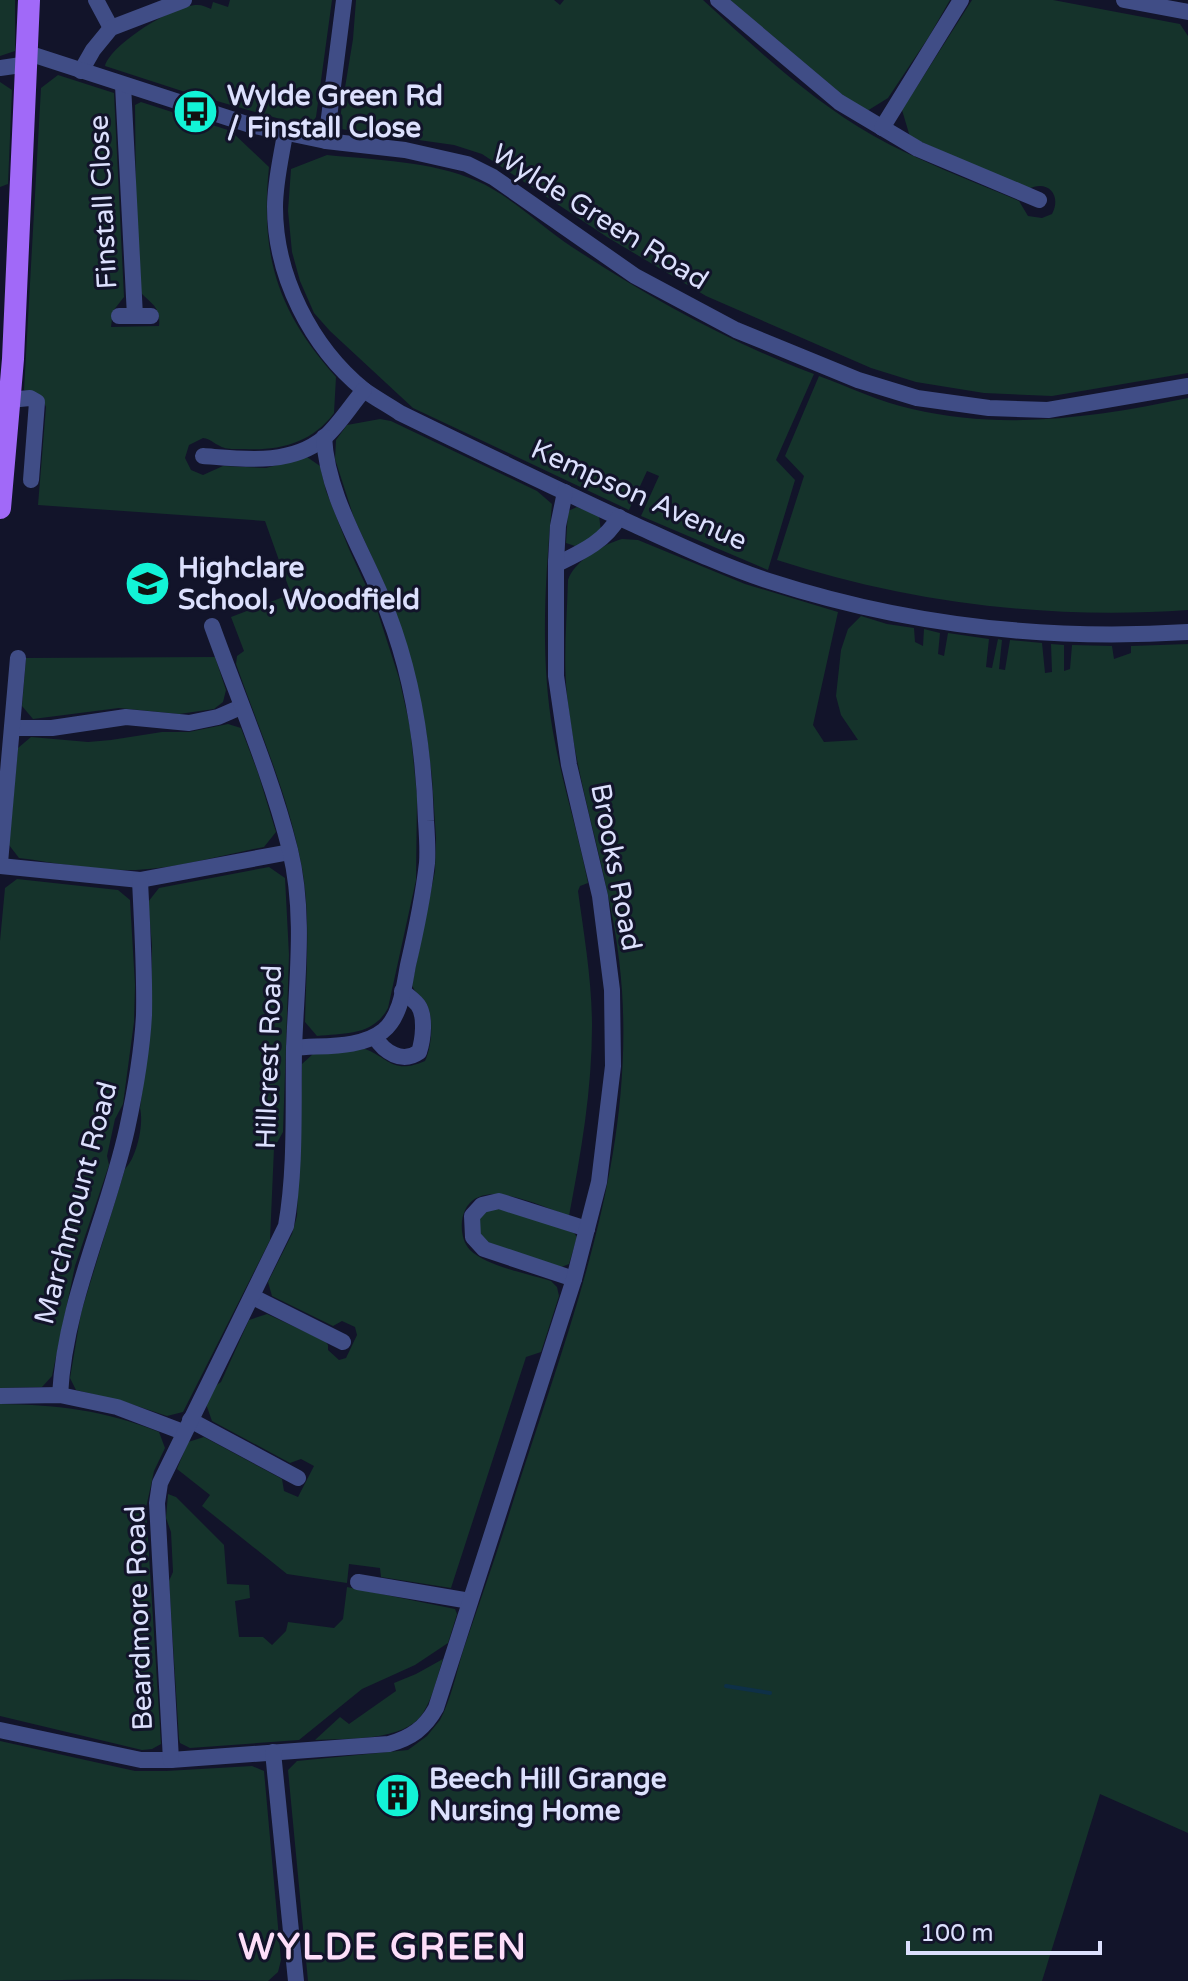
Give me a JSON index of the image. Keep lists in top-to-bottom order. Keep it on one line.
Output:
{"streets":{"street":["Finstall Close","Wylde Green Road","Kempson Avenue","Brooks Road","Hillcrest Road","Marchmount Road","Beardmore Road"]},"crossings":[["Finstall Close","Wylde Green Road"],["Wylde Green Road","Kempson Avenue"],["Kempson Avenue","Brooks Road"],["Brooks Road","Beardmore Road"],["Hillcrest Road","Beardmore Road"]],"districts":["WYLDE GREEN"],"places":{"bus stop":["Wylde Green Rd / Finstall Close"],"school or university":["Highclare School, Woodfield"],"building":["Beech Hill Grange Nursing Home"]},"scale_bar":"100 m"}
